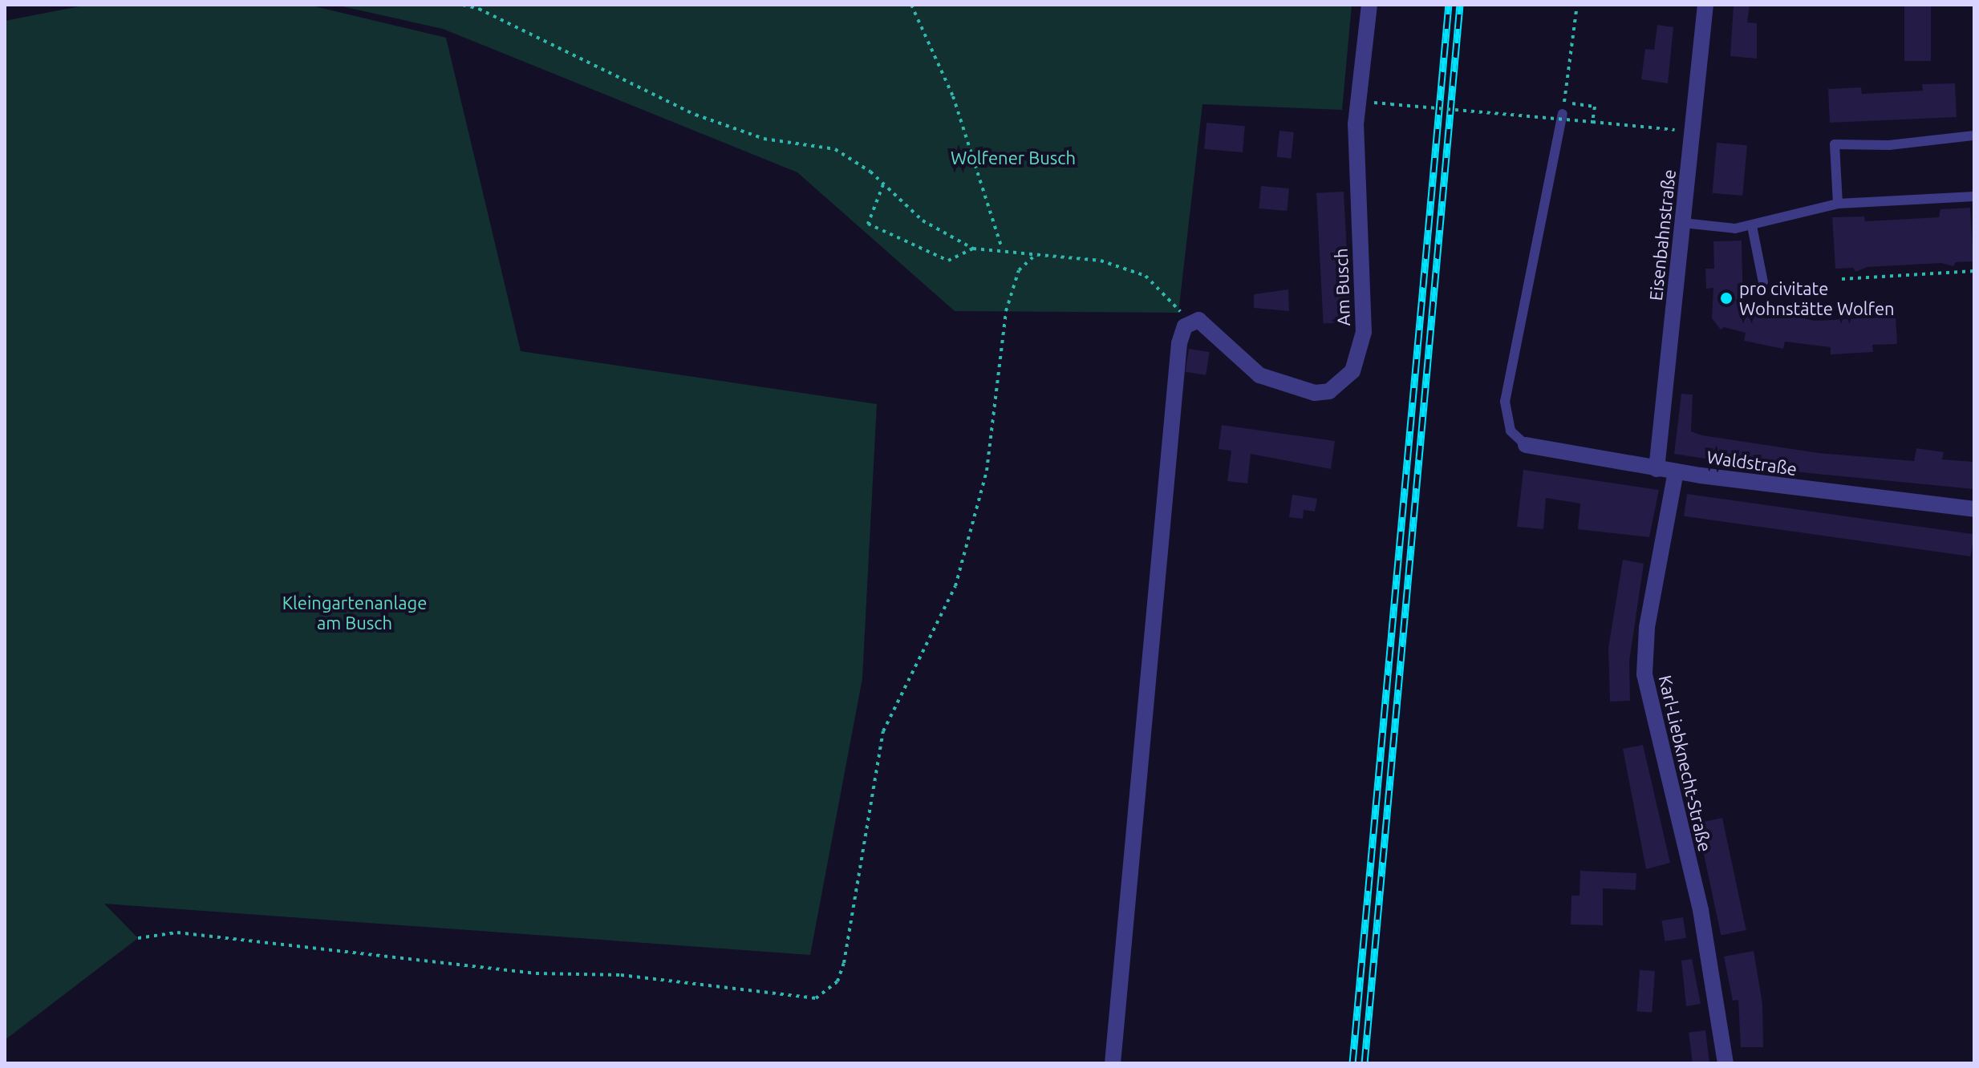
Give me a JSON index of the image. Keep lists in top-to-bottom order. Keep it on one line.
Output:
{"streets":{"street":["Eisenbahnstraße","Am Busch","Waldstraße","Karl-Liebknecht-Straße"]},"crossings":[["Eisenbahnstraße","Waldstraße"],["Waldstraße","Karl-Liebknecht-Straße"]],"parks":["Wolfener Busch","Kleingartenanlage am Busch"],"places":["pro civitate Wohnstätte Wolfen"]}
